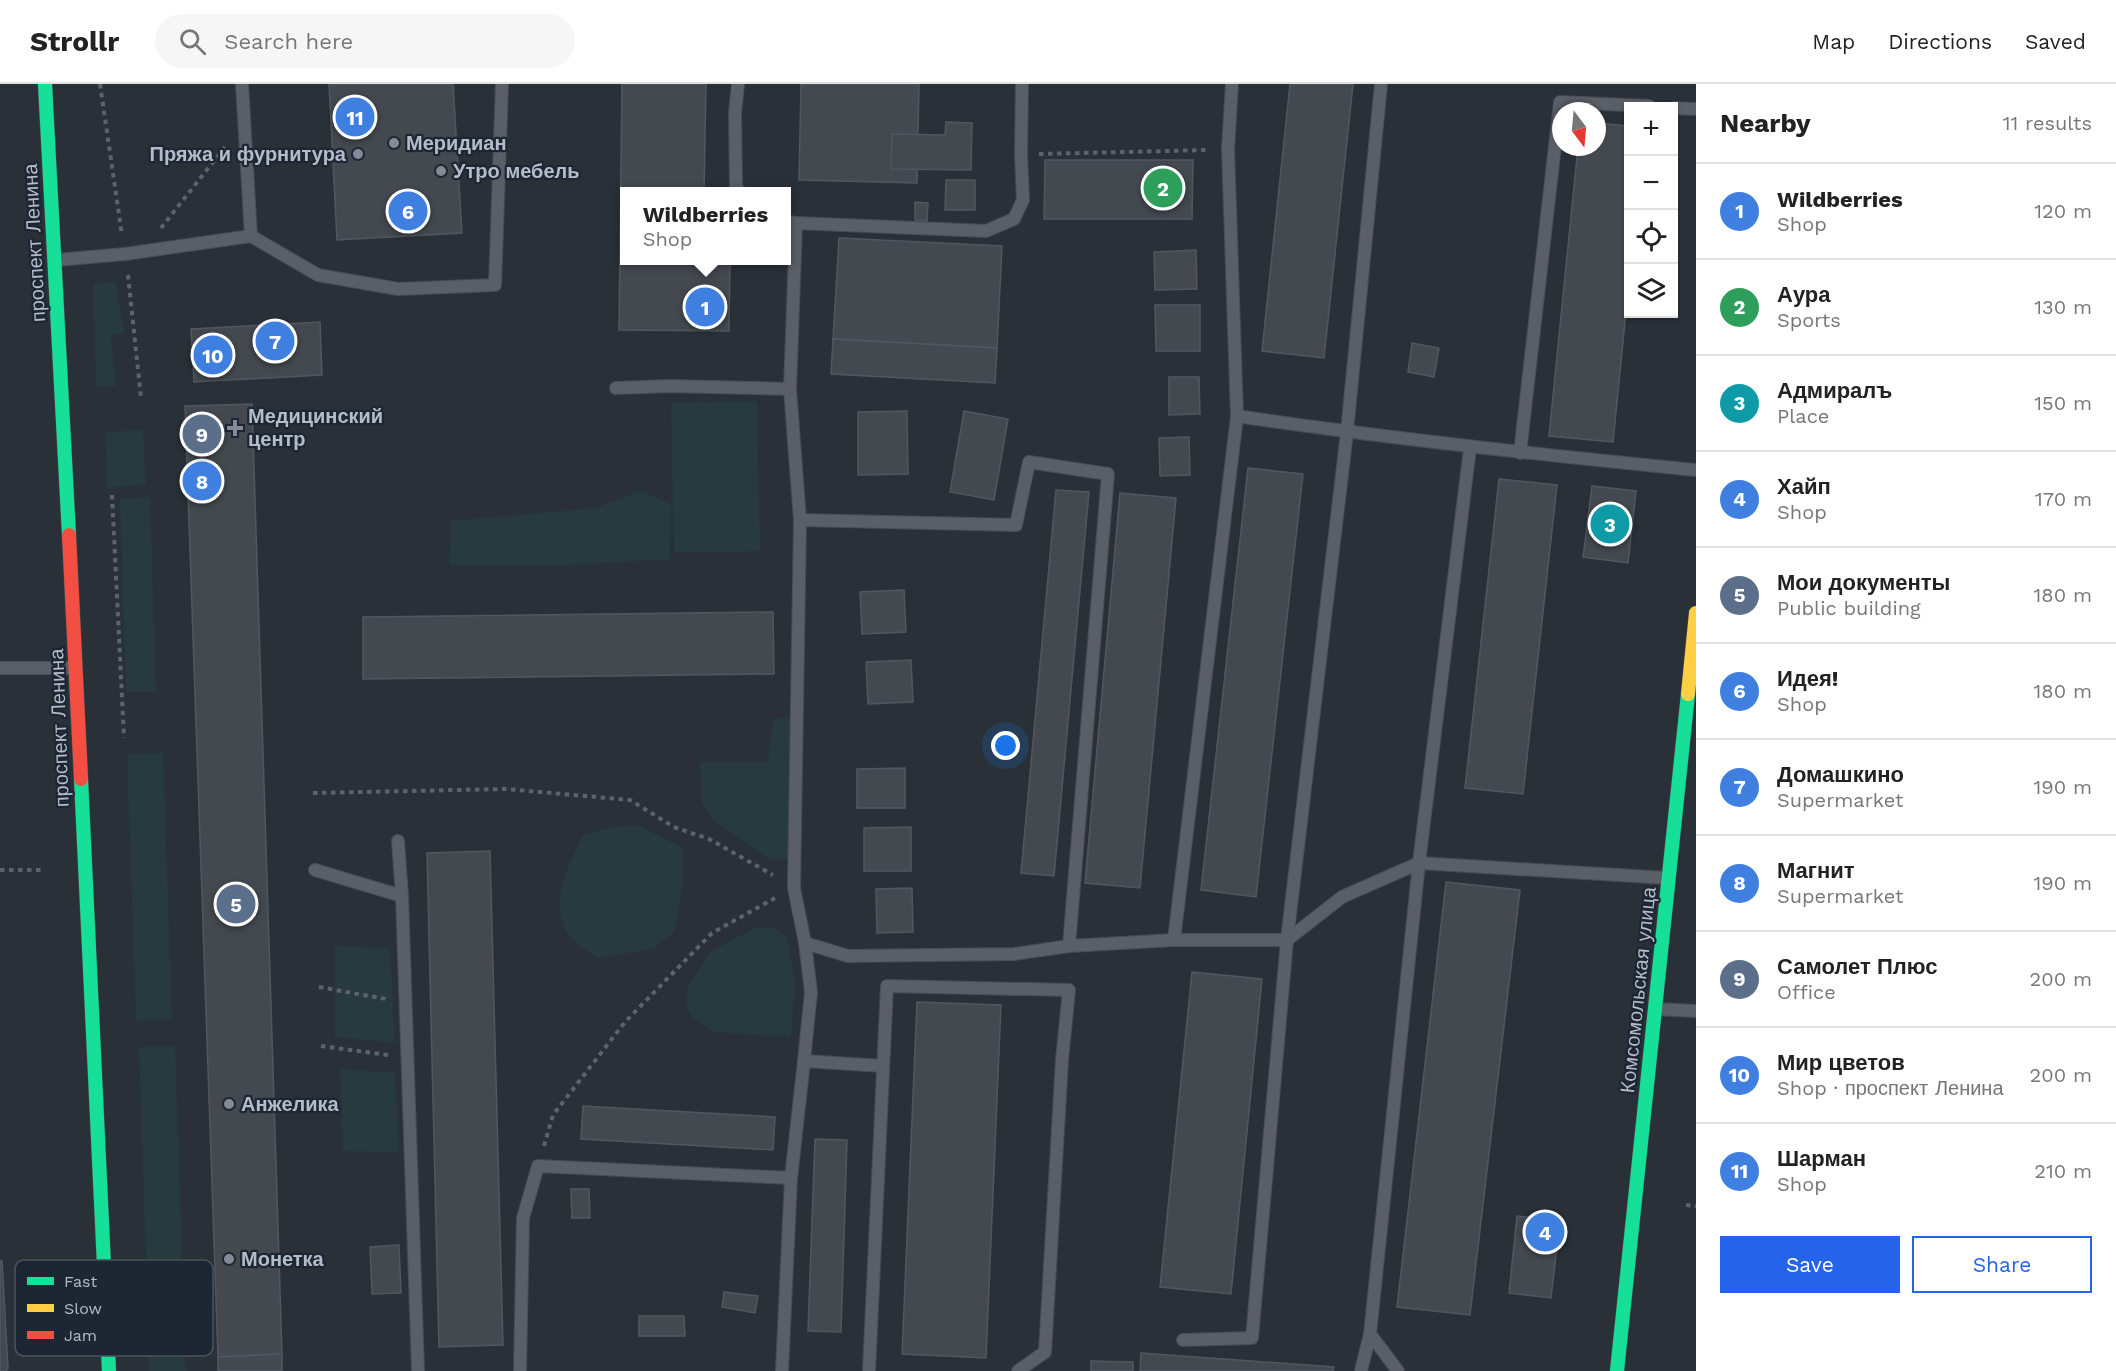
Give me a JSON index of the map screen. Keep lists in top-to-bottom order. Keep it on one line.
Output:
{"streets":{"main road":["проспект Ленина","Комсомольская улица"]},"places":{"other":["Меридиан","Пряжа и фурнитура","Утро мебель","Анжелика","Монетка"],"health":["Медицинский центр"]},"legend":["Fast","Slow","Jam"],"north":"bottom","page":{"header":"Strollr","search":"Search here","nav":["Map","Directions","Saved"],"heading":["Nearby","11 results"],"pins":["11","2","6","1","7","10","9","8","3","5","4"],"map_buttons":["+","−"],"list":[{"mark":"1","name":"Wildberries","note":"Shop","value":"120 m"},{"mark":"2","name":"Аура","note":"Sports","value":"130 m"},{"mark":"3","name":"Адмиралъ","note":"Place","value":"150 m"},{"mark":"4","name":"Хайп","note":"Shop","value":"170 m"},{"mark":"5","name":"Мои документы","note":"Public building","value":"180 m"},{"mark":"6","name":"Идея!","note":"Shop","value":"180 m"},{"mark":"7","name":"Домашкино","note":"Supermarket","value":"190 m"},{"mark":"8","name":"Магнит","note":"Supermarket","value":"190 m"},{"mark":"9","name":"Самолет Плюс","note":"Office","value":"200 m"},{"mark":"10","name":"Мир цветов","note":"Shop · проспект Ленина","value":"200 m"},{"mark":"11","name":"Шарман","note":"Shop","value":"210 m"}],"popup":["Wildberries","Shop"],"buttons":["Save","Share"]}}
